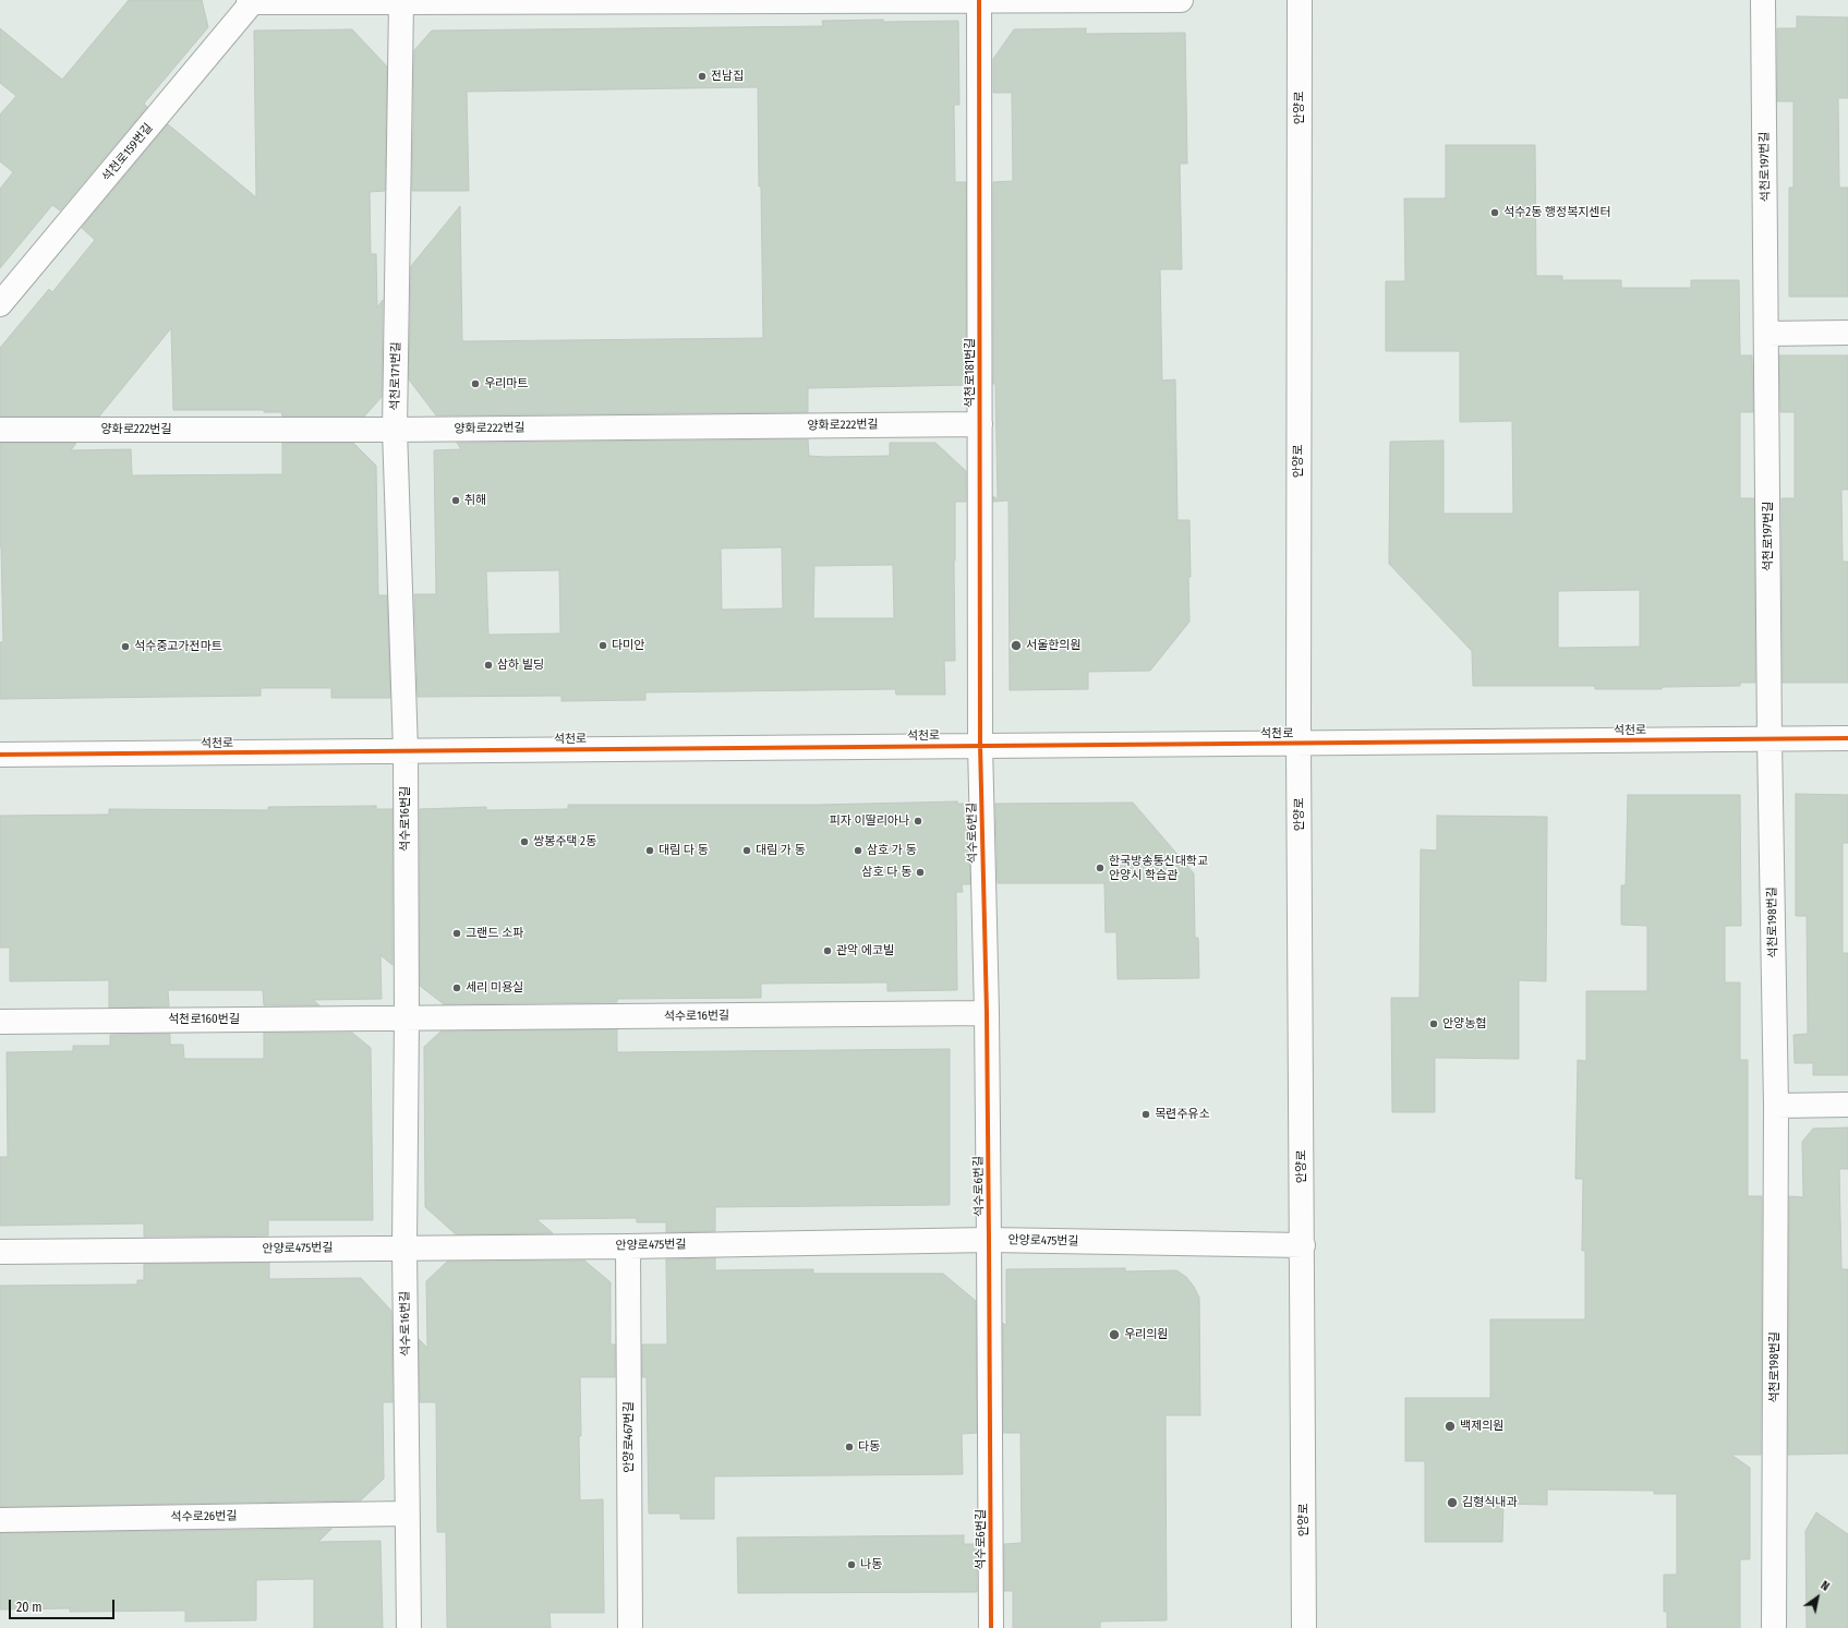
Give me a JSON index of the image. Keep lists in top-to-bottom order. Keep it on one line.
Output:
{"streets":{"street":["안양로","석천로159번길","석천로197번길","석천로181번길","석천로171번길","양화로222번길","석천로","석수로16번길","석수로6번길","석천로198번길","석천로160번길","안양로475번길","안양로467번길","석수로26번길"]},"crossings":[["안양로","석천로"],["안양로","안양로475번길"],["석천로197번길","석천로"],["석천로197번길","석천로198번길"],["석천로181번길","양화로222번길"],["석천로181번길","석천로"],["석천로181번길","석수로6번길"],["석천로171번길","양화로222번길"],["석천로171번길","석천로"],["석천로171번길","석수로16번길"],["석천로","석수로16번길"],["석천로","석수로6번길"],["석천로","석천로198번길"],["석수로16번길","석수로6번길"],["석수로16번길","석천로160번길"],["석수로16번길","안양로475번길"],["석수로16번길","석수로26번길"],["석수로6번길","안양로475번길"],["안양로475번길","안양로467번길"]],"places":["전남집","석수2동 행정복지센터","우리마트","취해","다미안","서울한의원","석수중고가전마트","삼하 빌딩","피자 이딸리아나","쌍봉주택 2동","대림 다 동","대림 가 동","삼호 가 동","한국방송통신대학교 안양시 학습관","삼호 다 동","그랜드 소파","관악 에코빌","세리 미용실","안양농협","목련주유소","우리의원","백제의원","다동","김형식내과","나동"],"scale_bar":"20 m","north":"top right"}
